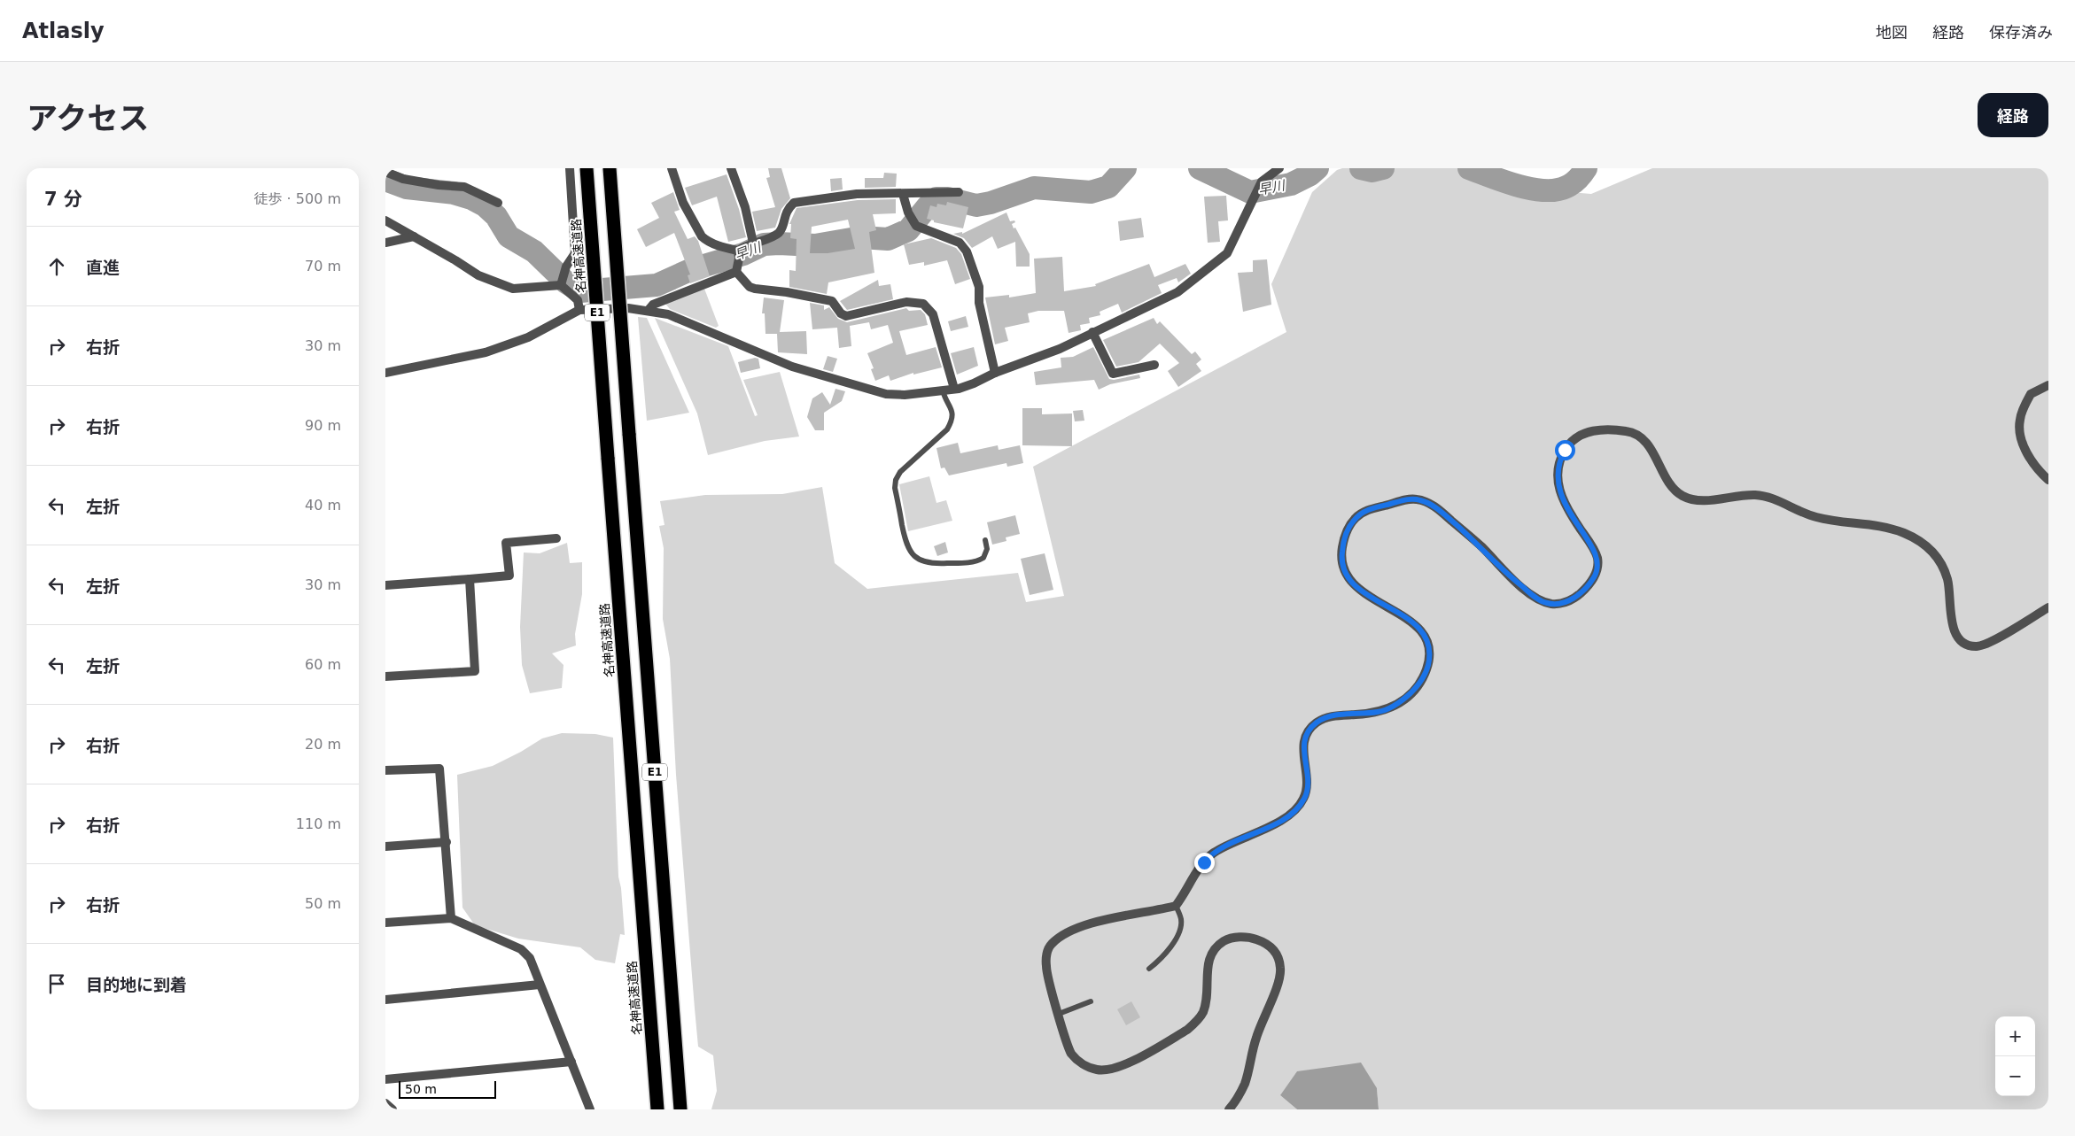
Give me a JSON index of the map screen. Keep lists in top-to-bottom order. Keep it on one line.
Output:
{"streets":{"highway":["名神高速道路","E1"]},"water":["早川"],"scale_bar":"50 m","page":{"header":"Atlasly","nav":["地図","経路","保存済み"],"title":"アクセス","buttons":"経路","heading":["7 分","徒歩 · 500 m"],"list":[["直進","70 m"],["右折","30 m"],["右折","90 m"],["左折","40 m"],["左折","30 m"],["左折","60 m"],["右折","20 m"],["右折","110 m"],["右折","50 m"],"目的地に到着"],"map_buttons":["+","−"],"scale":"50 m"}}
